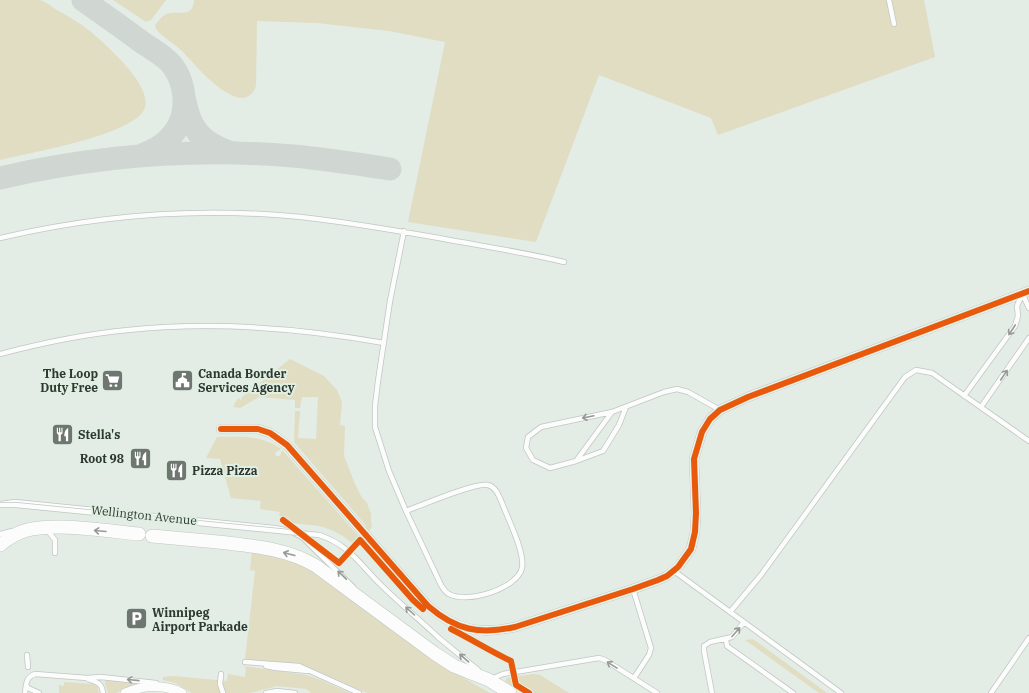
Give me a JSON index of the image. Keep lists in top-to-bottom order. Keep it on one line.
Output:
{"streets":{"main road":["Wellington Avenue"]},"one_way":["Wellington Avenue"],"places":{"supermarket":["The Loop Duty Free"],"public building":["Canada Border Services Agency"],"restaurant":["Stella's","Root 98","Pizza Pizza"],"parking":["Winnipeg Airport Parkade"]}}
